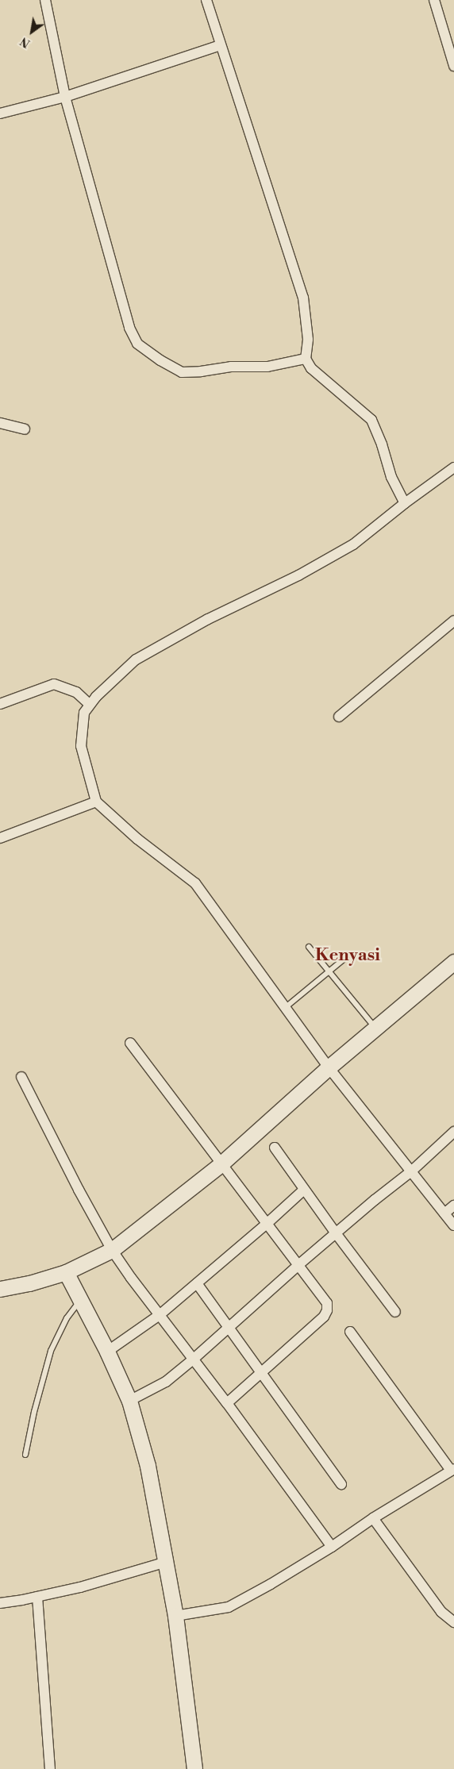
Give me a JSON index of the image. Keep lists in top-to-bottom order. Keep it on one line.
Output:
{"districts":["Kenyasi"],"north":"bottom left"}
